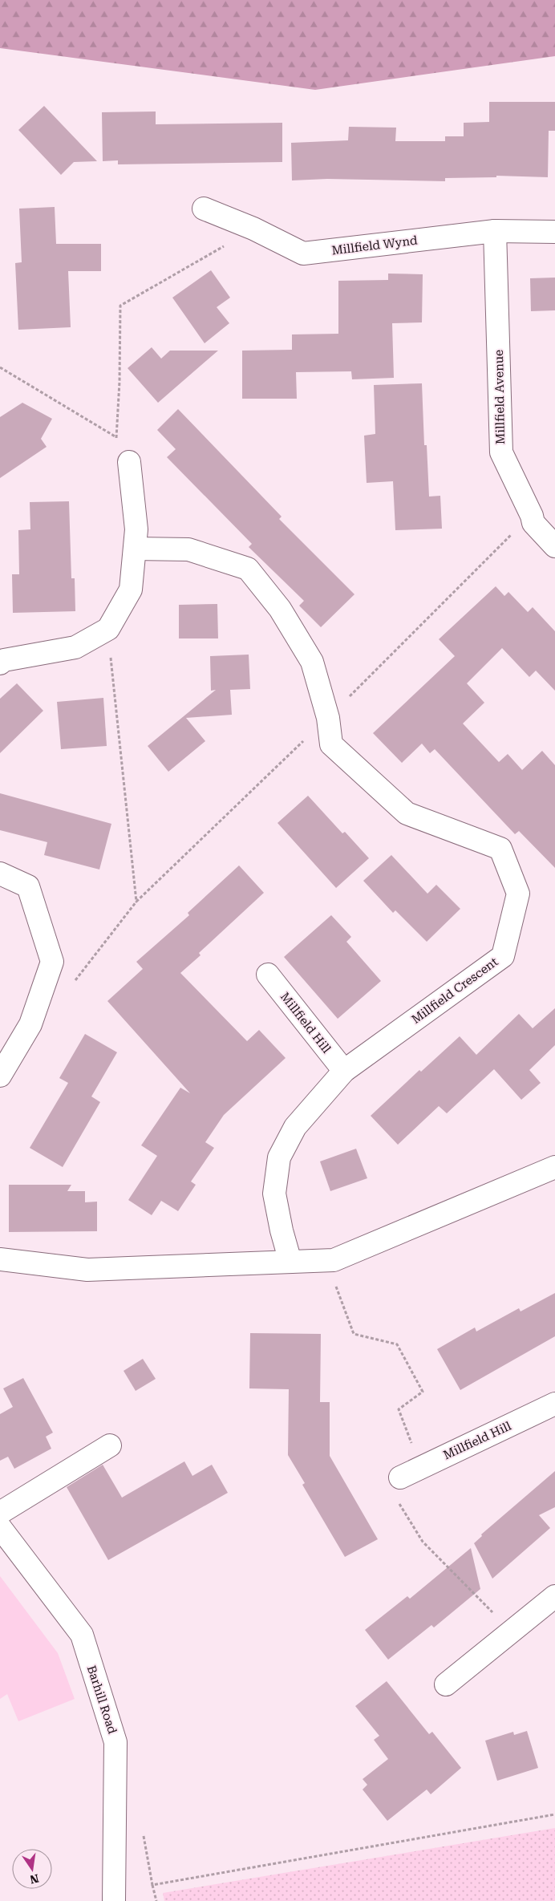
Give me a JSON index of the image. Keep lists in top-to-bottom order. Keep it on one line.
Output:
{"streets":{"street":["Millfield Wynd","Millfield Avenue","Millfield Crescent","Millfield Hill","Barhill Road"]},"crossings":[["Millfield Wynd","Millfield Avenue"],["Millfield Crescent","Millfield Hill"]],"north":"bottom"}
